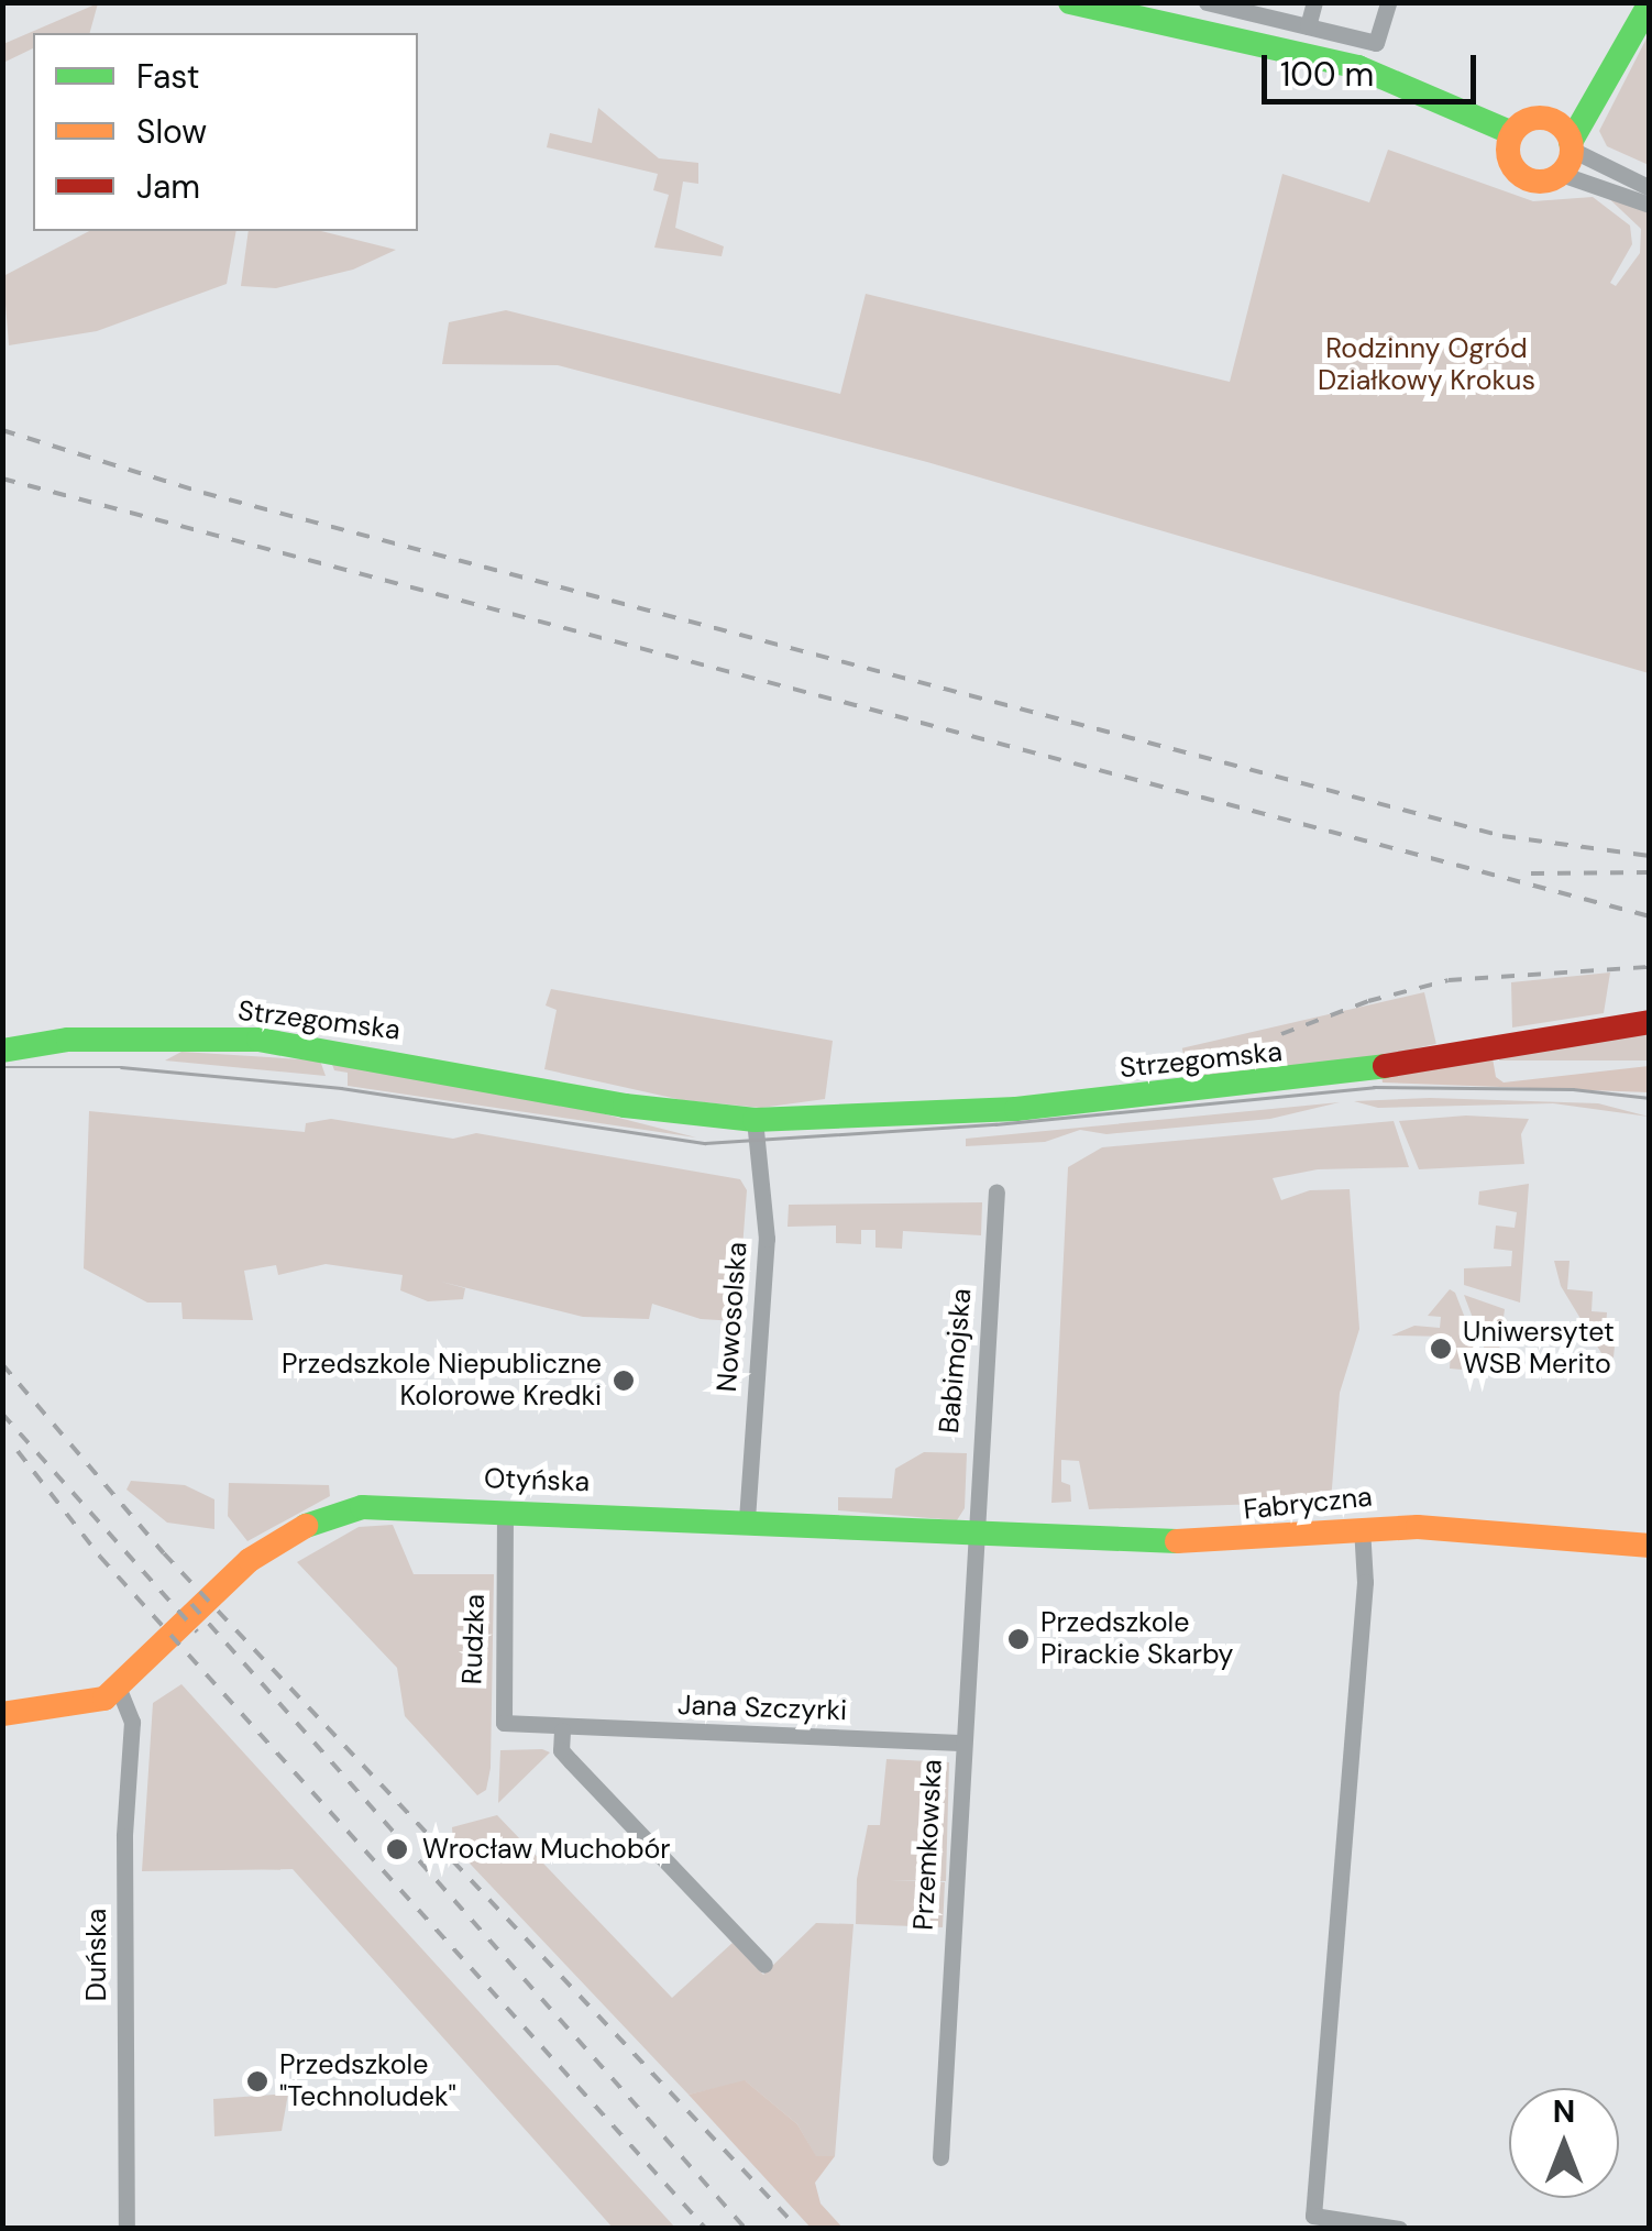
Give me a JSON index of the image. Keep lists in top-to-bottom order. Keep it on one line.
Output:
{"streets":{"street":["Strzegomska","Nowosolska","Babimojska","Otyńska","Fabryczna","Rudzka","Jana Szczyrki","Przemkowska","Duńska"]},"crossings":[["Strzegomska","Nowosolska"],["Nowosolska","Otyńska"],["Babimojska","Otyńska"],["Babimojska","Fabryczna"],["Babimojska","Przemkowska"],["Otyńska","Fabryczna"],["Otyńska","Rudzka"],["Otyńska","Przemkowska"],["Otyńska","Duńska"],["Fabryczna","Przemkowska"],["Rudzka","Jana Szczyrki"],["Jana Szczyrki","Przemkowska"]],"parks":["Rodzinny Ogród Działkowy Krokus"],"places":["Uniwersytet WSB Merito","Przedszkole Niepubliczne Kolorowe Kredki","Przedszkole Pirackie Skarby","Wrocław Muchobór","Przedszkole \"Technoludek\""],"legend":["Fast","Slow","Jam"],"scale_bar":"100 m","north":"top"}
